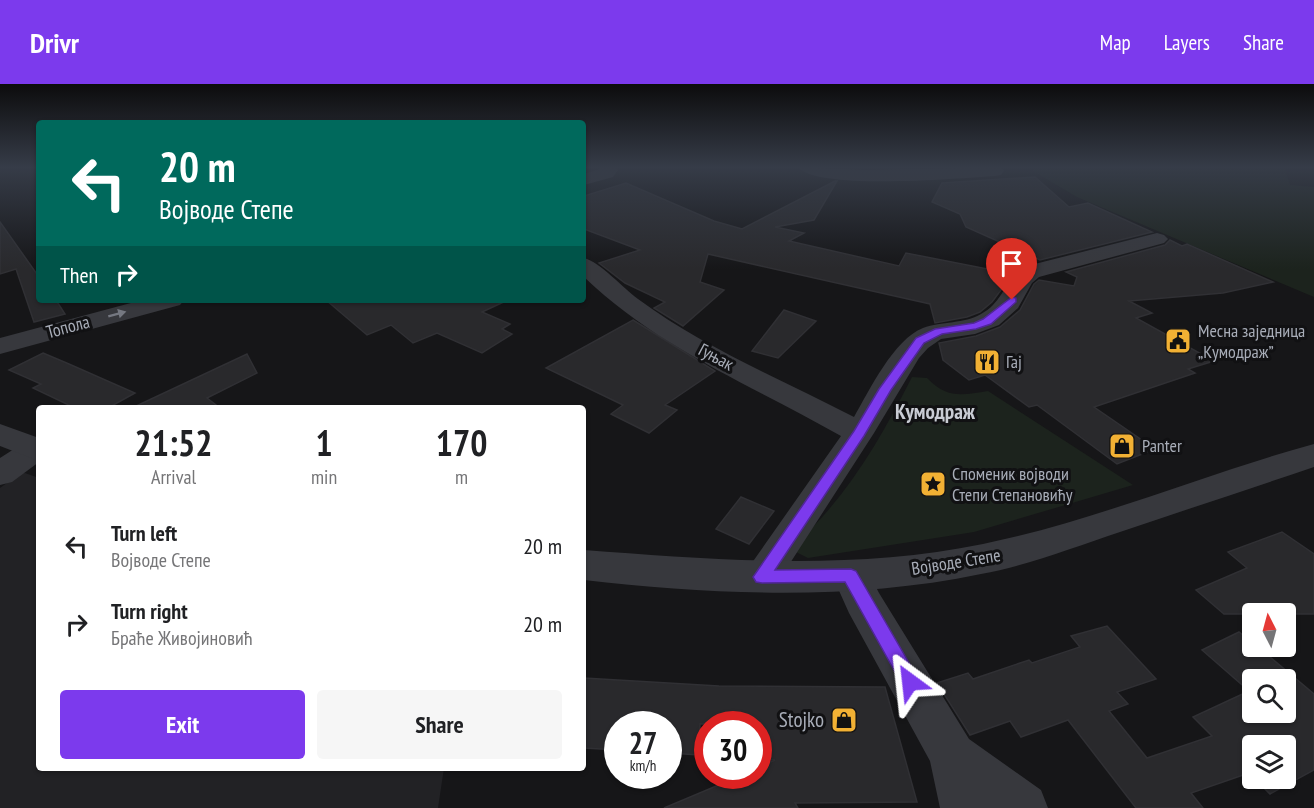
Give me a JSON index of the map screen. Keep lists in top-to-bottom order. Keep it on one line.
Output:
{"streets":{"street":["Топола","Гуњак","Војводе Степе"]},"one_way":["Топола"],"districts":["Кумодраж"],"places":{"public building":["Месна заједница „Кумодраж”"],"restaurant":["Гај"],"shop":["Panter","Stojko"],"place":["Споменик војводи Степи Степановићу"]},"north":"top","page":{"header":"Drivr","nav":["Map","Layers","Share"],"turn":["20 m","Војводе Степе"],"then":"Then","eta":["21:52","Arrival","1","min","170","m"],"list":[{"name":"Turn left","note":"Војводе Степе","value":"20 m"},{"name":"Turn right","note":"Браће Живојиновић","value":"20 m"}],"buttons":["Exit","Share"],"speed":"27 km/h","limit":"30"}}
